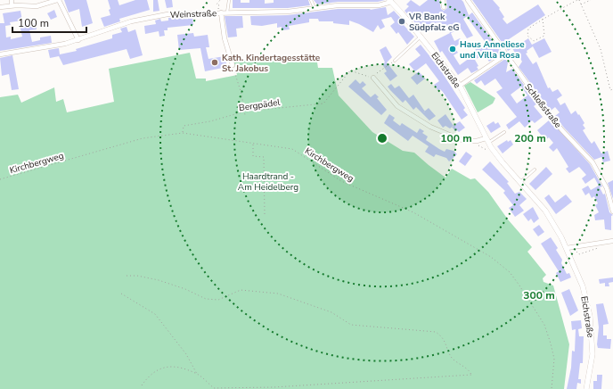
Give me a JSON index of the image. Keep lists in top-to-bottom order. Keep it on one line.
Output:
{"streets":{"street":["Weinstraße","Eichstraße","Schloßstraße"],"path":["Bergpädel","Kirchbergweg"]},"crossings":[["Weinstraße","Eichstraße"],["Bergpädel","Kirchbergweg"]],"parks":["Haardtrand - Am Heidelberg"],"places":["VR Bank Südpfalz eG","Haus Anneliese und Villa Rosa","Kath. Kindertagesstätte St. Jakobus"],"scale_bar":"100 m","rings":["100 m","200 m","300 m"]}
